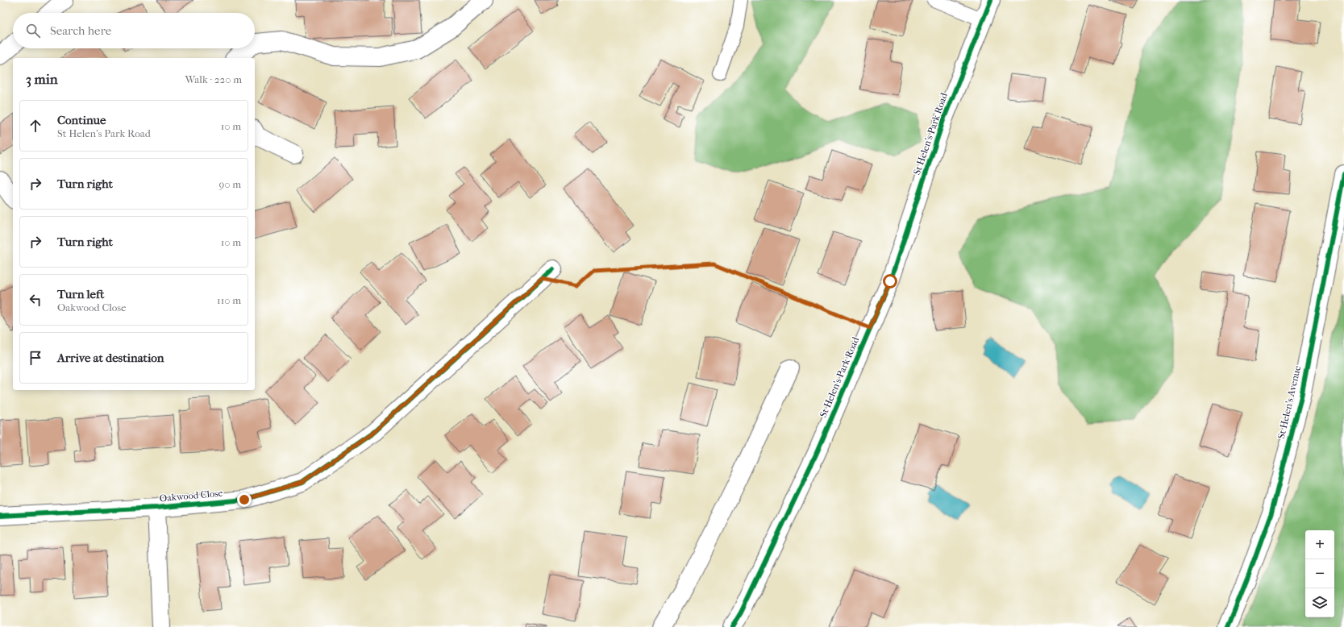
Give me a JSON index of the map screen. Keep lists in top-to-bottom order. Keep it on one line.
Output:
{"streets":{"street":["St Helen's Park Road","St Helen's Avenue","Oakwood Close"]},"page":{"search":"Search here","heading":["3 min","Walk · 220 m"],"list":[["Continue","St Helen's Park Road","10 m"],["Turn right","90 m"],["Turn right","10 m"],["Turn left","Oakwood Close","110 m"],"Arrive at destination"],"map_buttons":["+","−"]}}
